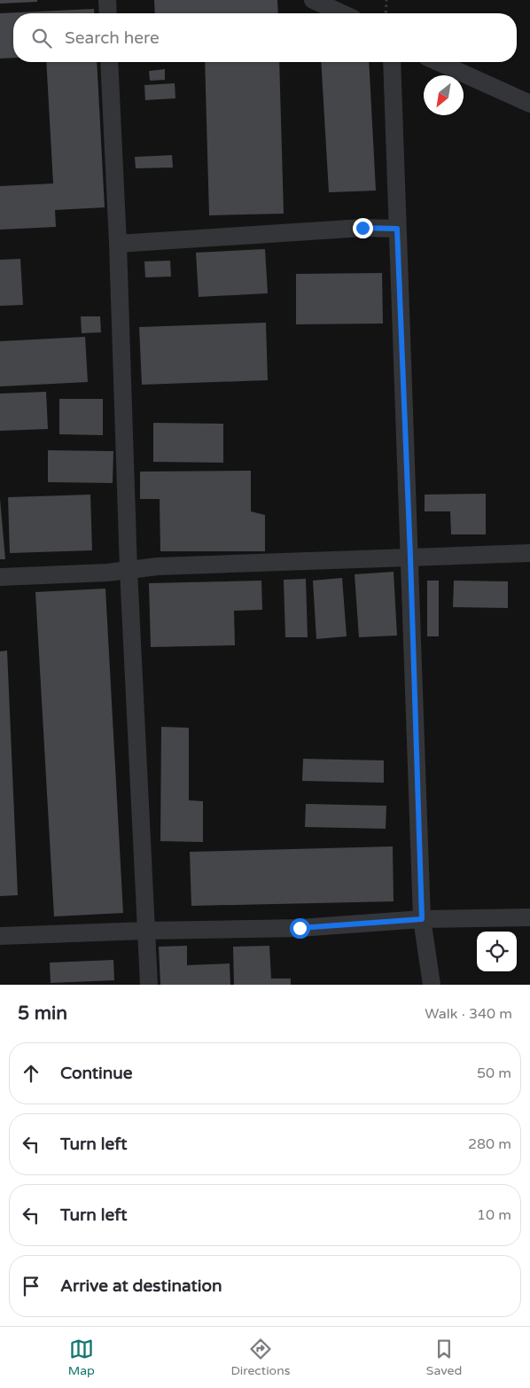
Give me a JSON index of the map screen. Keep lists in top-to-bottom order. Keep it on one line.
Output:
{"north":"bottom left","page":{"search":"Search here","heading":["5 min","Walk · 340 m"],"list":[["Continue","50 m"],["Turn left","280 m"],["Turn left","10 m"],"Arrive at destination"],"nav":["Map","Directions","Saved"]}}
